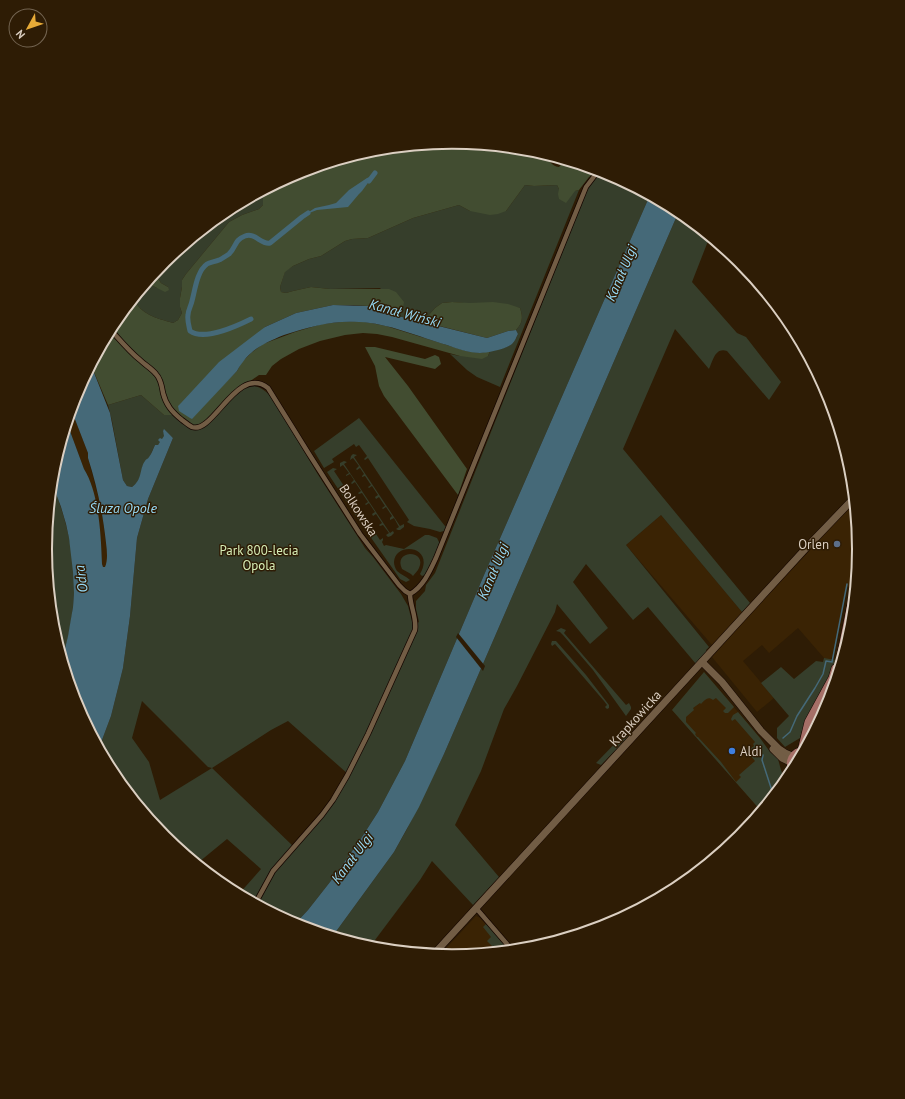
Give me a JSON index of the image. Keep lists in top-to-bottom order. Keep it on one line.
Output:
{"streets":{"street":["Bolkowska","Krapkowicka"]},"water":["Kanał Ulgi","Kanał Wiński","Śluza Opole","Odra"],"parks":["Park 800-lecia Opola"],"places":["Orlen","Aldi"],"north":"bottom left"}
